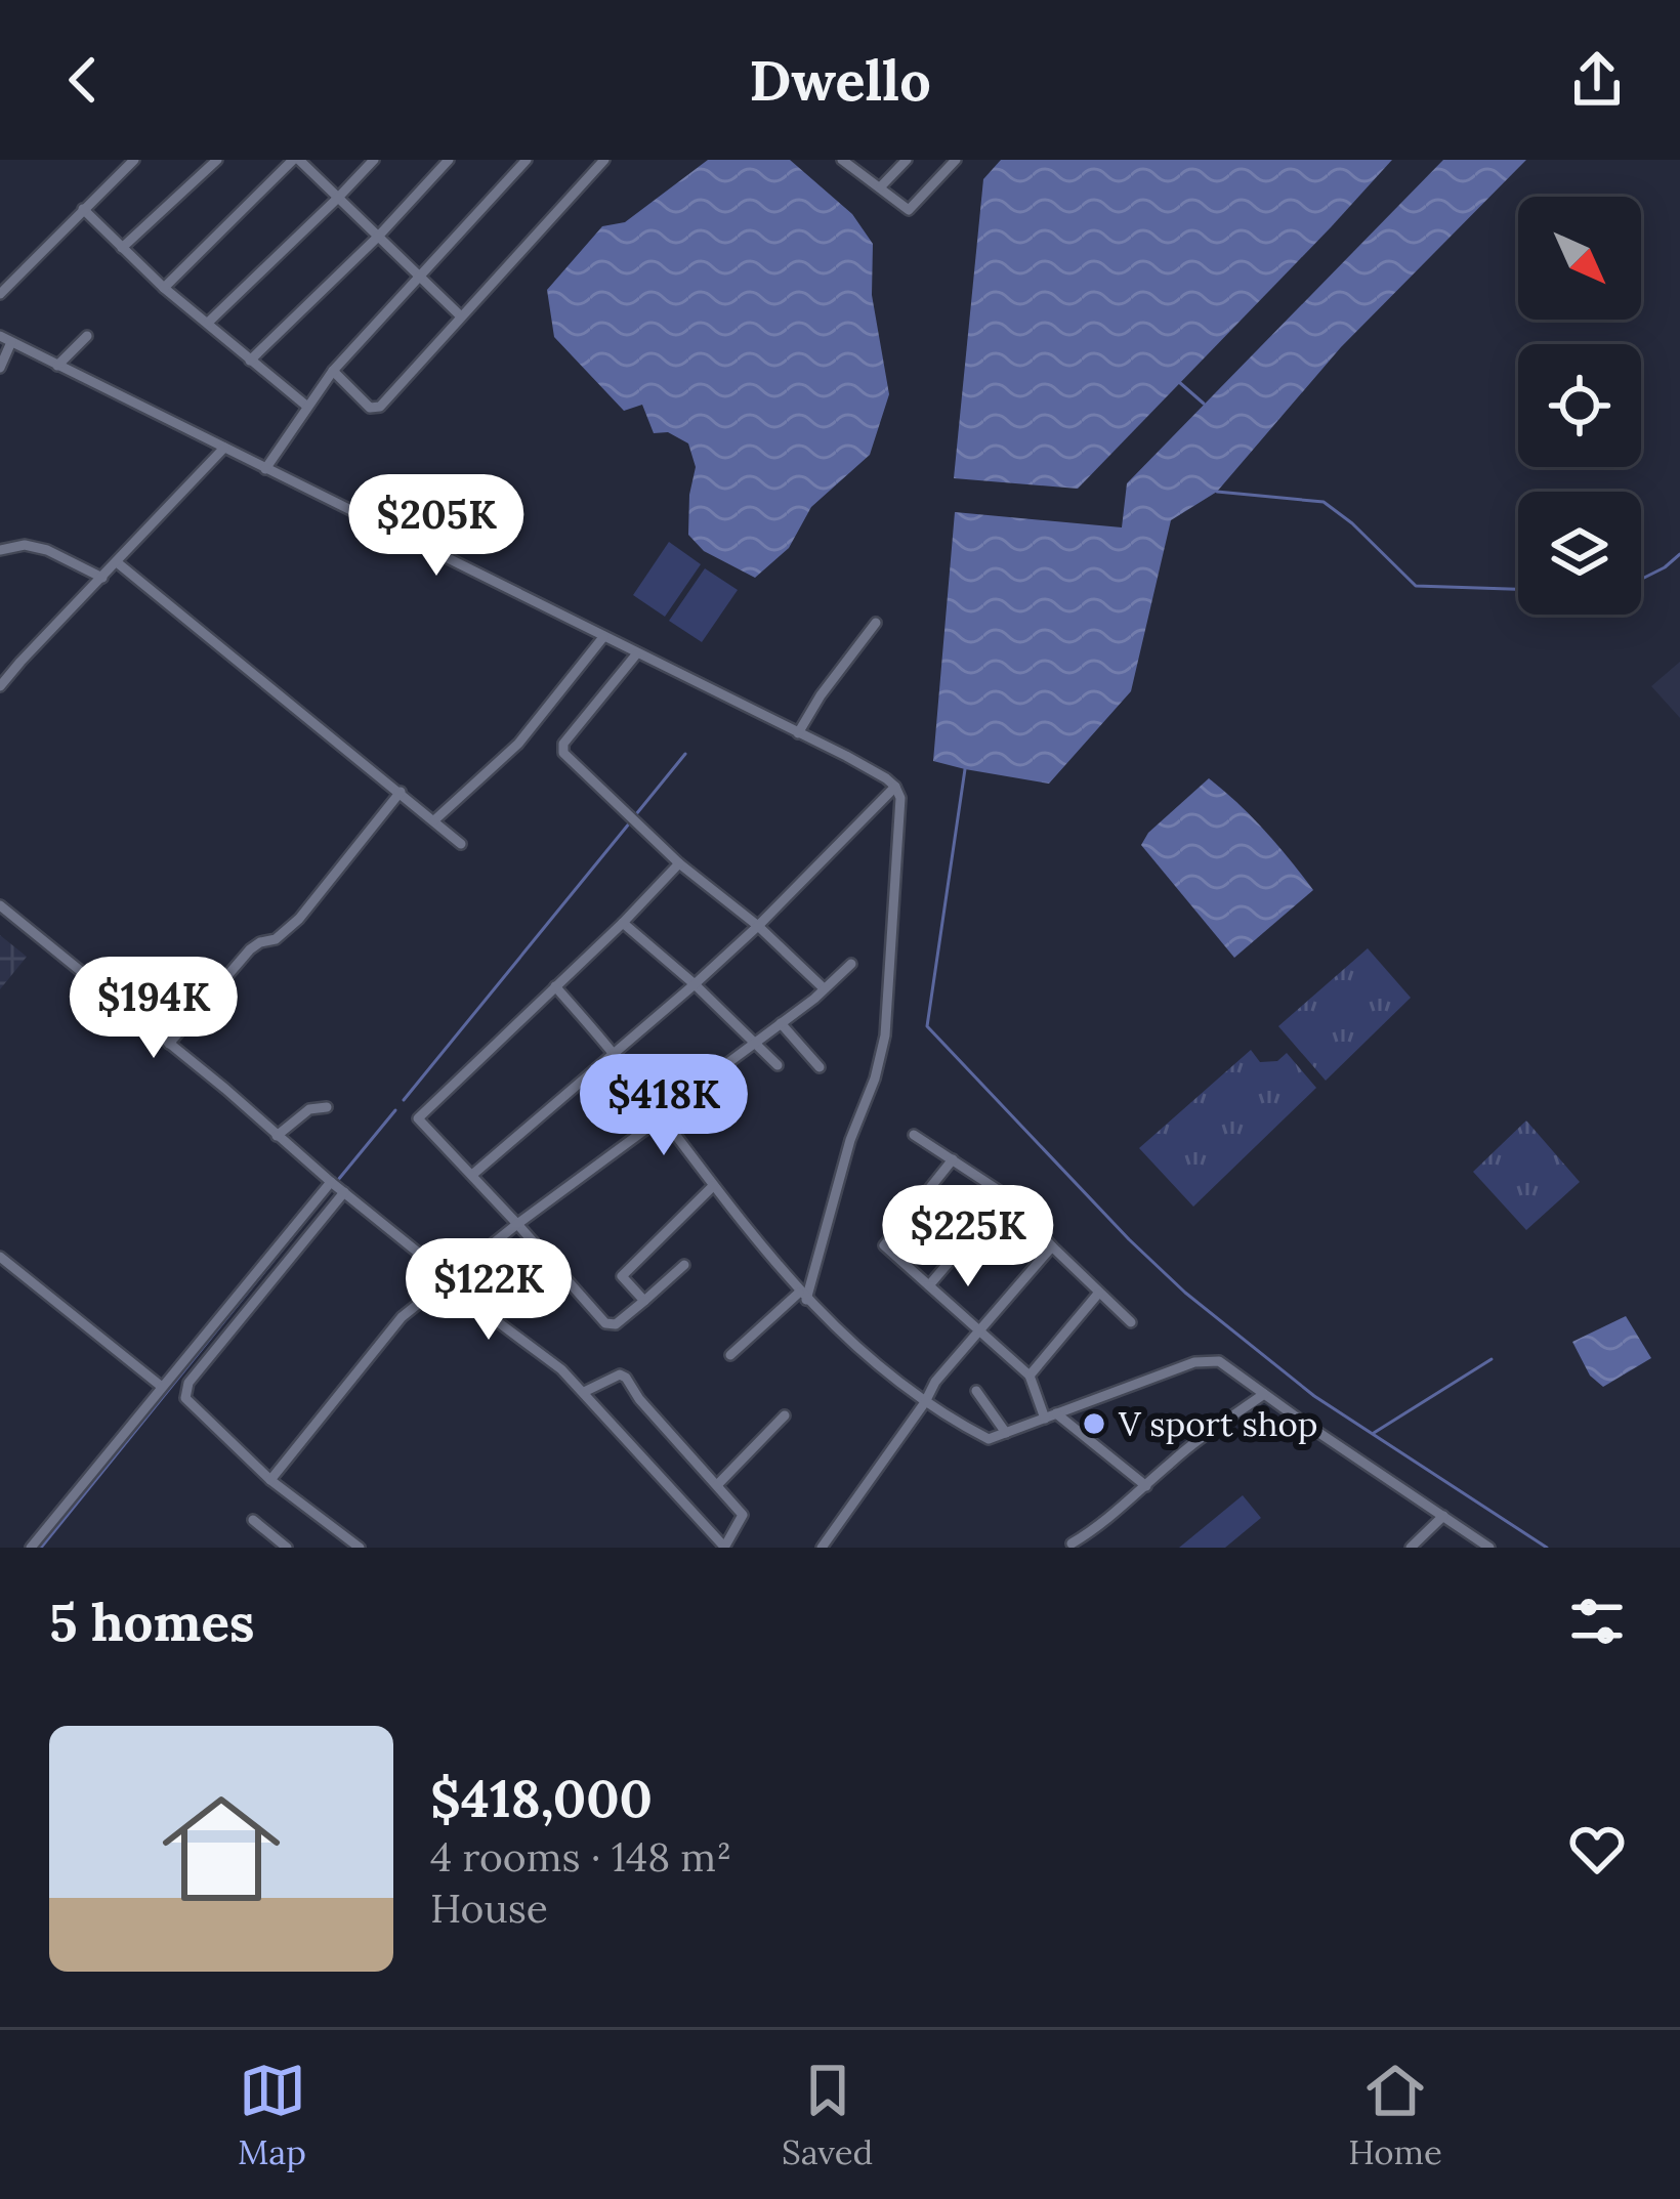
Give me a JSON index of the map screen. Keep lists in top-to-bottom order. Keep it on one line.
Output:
{"places":["V sport shop"],"north":"bottom right","page":{"header":"Dwello","price":["$205K","$194K","$418K","$225K","$122K"],"heading":"5 homes","list":[{"name":"$418,000","note":"4 rooms · 148 m² · House"}],"tabs":["Map","Saved","Home"]}}
